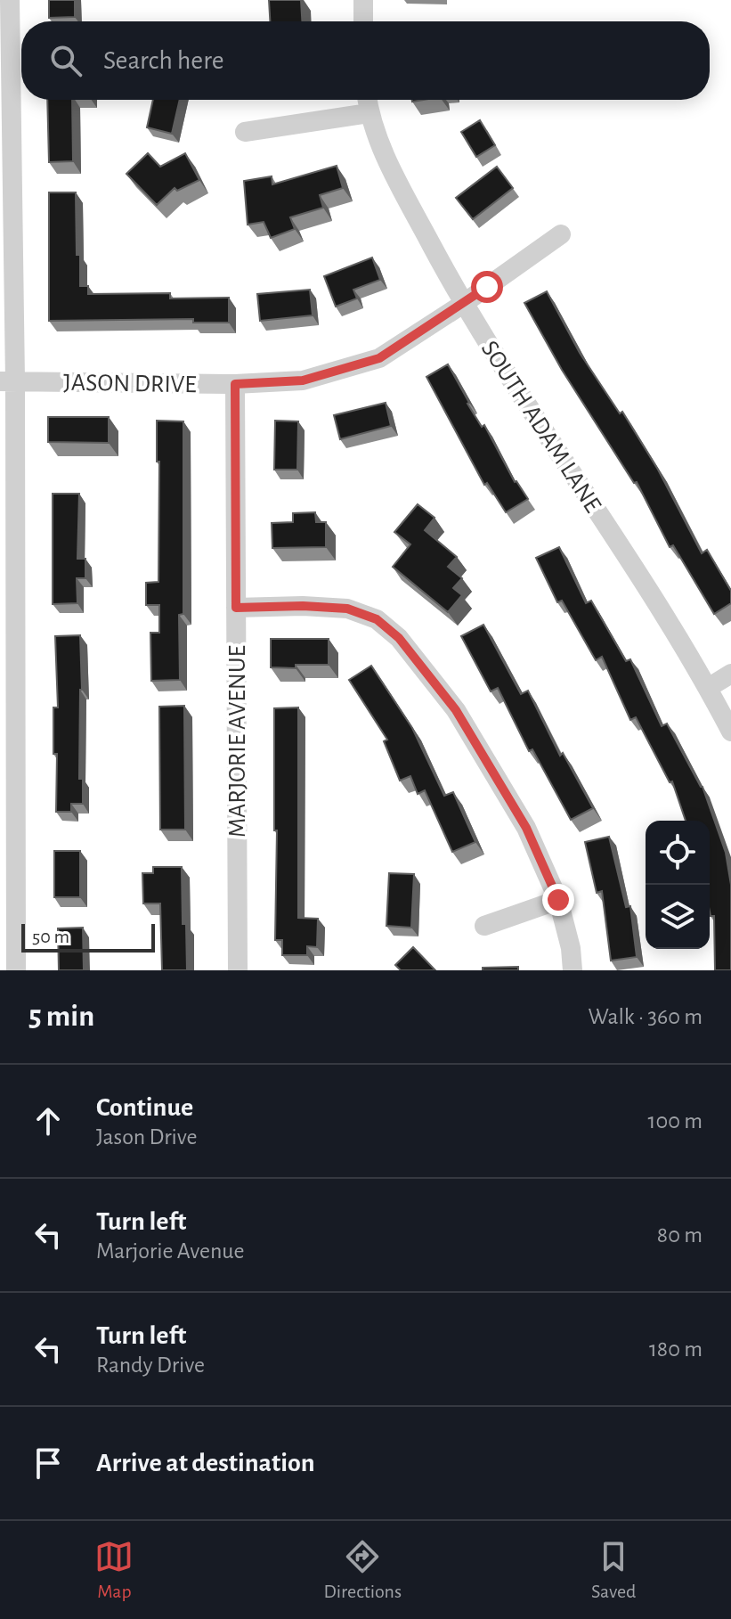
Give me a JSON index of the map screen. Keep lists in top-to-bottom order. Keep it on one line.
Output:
{"streets":{"street":["JASON DRIVE","SOUTH ADAM LANE","MARJORIE AVENUE"]},"crossings":[["JASON DRIVE","SOUTH ADAM LANE"],["JASON DRIVE","MARJORIE AVENUE"]],"scale_bar":"50 m","page":{"search":"Search here","scale":"50 m","heading":["5 min","Walk · 360 m"],"list":[["Continue","Jason Drive","100 m"],["Turn left","Marjorie Avenue","80 m"],["Turn left","Randy Drive","180 m"],"Arrive at destination"],"nav":["Map","Directions","Saved"]}}
